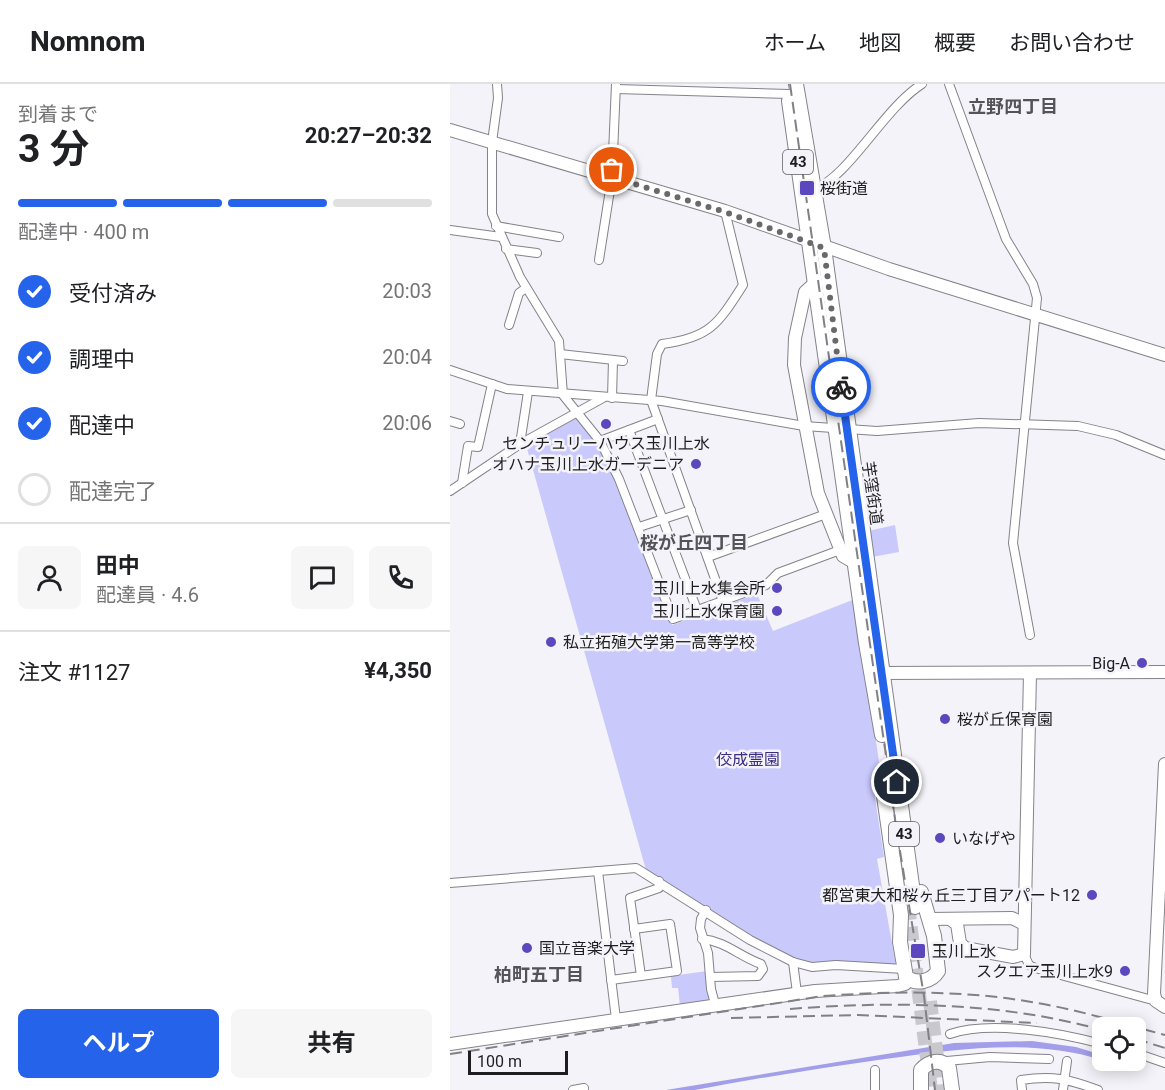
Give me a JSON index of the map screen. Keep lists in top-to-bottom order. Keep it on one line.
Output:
{"streets":{"main road":["43","芋窪街道"]},"districts":["立野四丁目","桜が丘四丁目","柏町五丁目"],"parks":["佼成霊園"],"places":{"transit":["桜街道","玉川上水"],"other":["センチュリーハウス玉川上水","オハナ玉川上水ガーデニア","玉川上水集会所","玉川上水保育園","私立拓殖大学第一高等学校","Big-A","桜が丘保育園","いなげや","都営東大和桜ヶ丘三丁目アパート12","国立音楽大学","スクエア玉川上水9"]},"scale_bar":"100 m","page":{"header":"Nomnom","nav":["ホーム","地図","概要","お問い合わせ"],"heading":["3 分","到着まで","20:27–20:32"],"panel":["田中","配達員 · 4.6","注文 #1127","¥4,350"],"bar":"配達中 · 400 m","list":[["受付済み","20:03"],["調理中","20:04"],["配達中","20:06"],"配達完了"],"buttons":["ヘルプ","共有"],"scale":"100 m"}}
